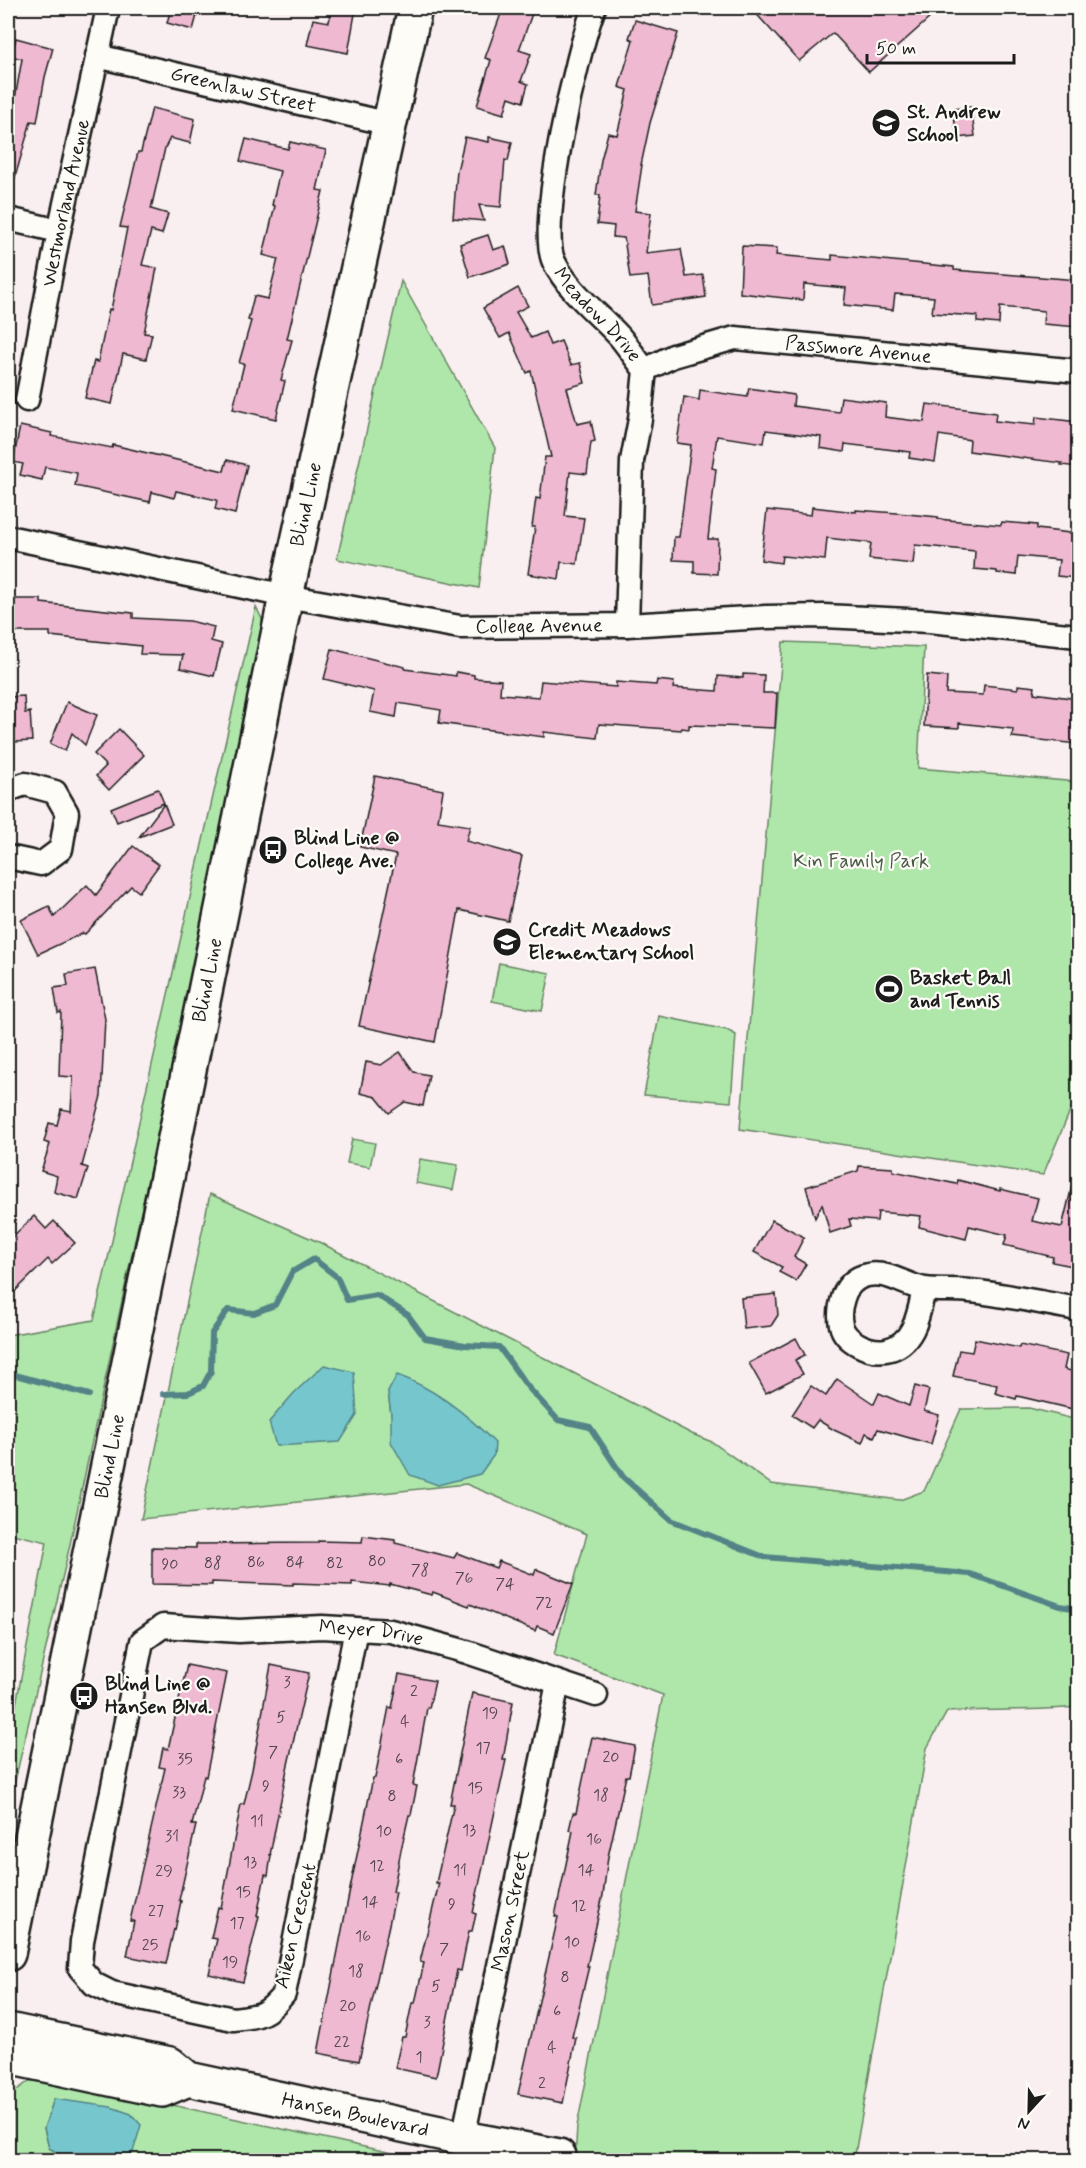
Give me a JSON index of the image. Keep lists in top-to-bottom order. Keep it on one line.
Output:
{"streets":{"street":["Greenlaw Street","Westmorland Avenue","Meadow Drive","Passmore Avenue","Blind Line","College Avenue","Meyer Drive","Mason Street","Aiken Crescent","Hansen Boulevard"]},"crossings":[["Greenlaw Street","Westmorland Avenue"],["Greenlaw Street","Blind Line"],["Meadow Drive","Passmore Avenue"],["Meadow Drive","College Avenue"],["Blind Line","College Avenue"],["Meyer Drive","Mason Street"],["Meyer Drive","Aiken Crescent"],["Mason Street","Hansen Boulevard"]],"parks":["Kin Family Park"],"places":{"school or university":["St. Andrew School","Credit Meadows Elementary School"],"bus stop":["Blind Line @ College Ave.","Blind Line @ Hansen Blvd."],"sports":["Basket Ball and Tennis"]},"house_numbers":["80","86","84","88","82","90","78","76","74","72","3","2","19","5","4","17","7","20","35","6","9","15","33","18","8","11","13","10","31","16","13","12","11","14","29","15","14","9","12","27","17","16","10","25","7","19","18","8","5","20","6","3","22","4","1","2"],"scale_bar":"50 m","north":"bottom"}
